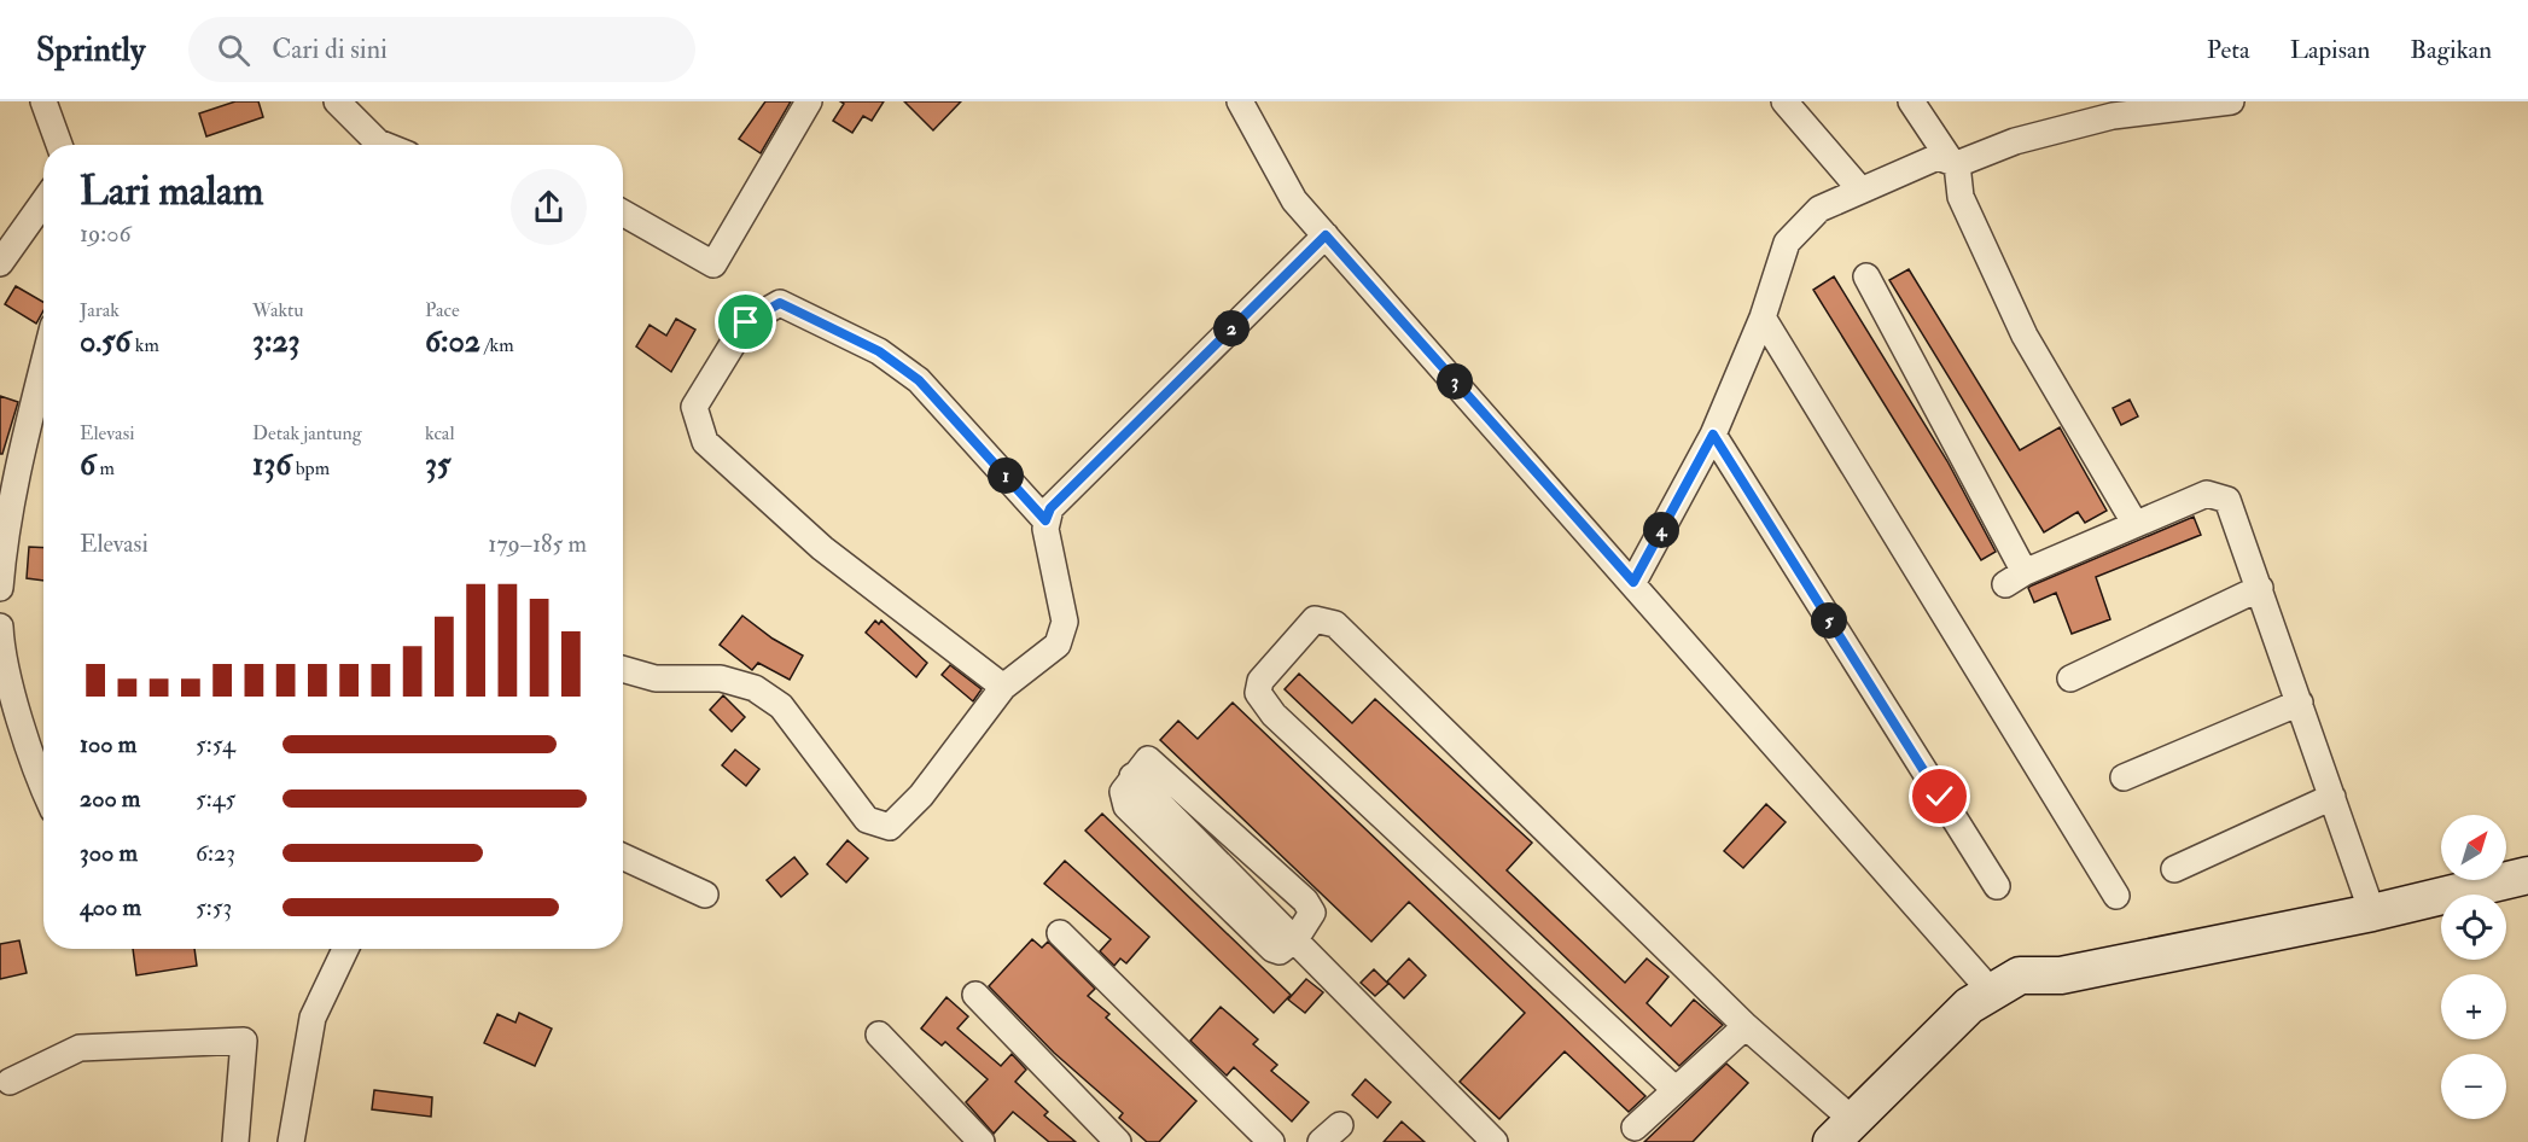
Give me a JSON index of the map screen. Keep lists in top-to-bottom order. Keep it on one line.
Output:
{"north":"top right","page":{"header":"Sprintly","search":"Cari di sini","nav":["Peta","Lapisan","Bagikan"],"heading":["Lari malam","19:06"],"stats":[["Jarak","0.56 km"],["Waktu","3:23"],["Pace","6:02 /km"],["Elevasi","6 m"],["Detak jantung","136 bpm"],["kcal","35"]],"pins":["2","3","1","4","5"],"chart":["Elevasi","179–185 m"],"list":[{"name":"100 m","note":"5:54"},{"name":"200 m","note":"5:45"},{"name":"300 m","note":"6:23"},{"name":"400 m","note":"5:53"}],"map_buttons":["+","−"]}}
